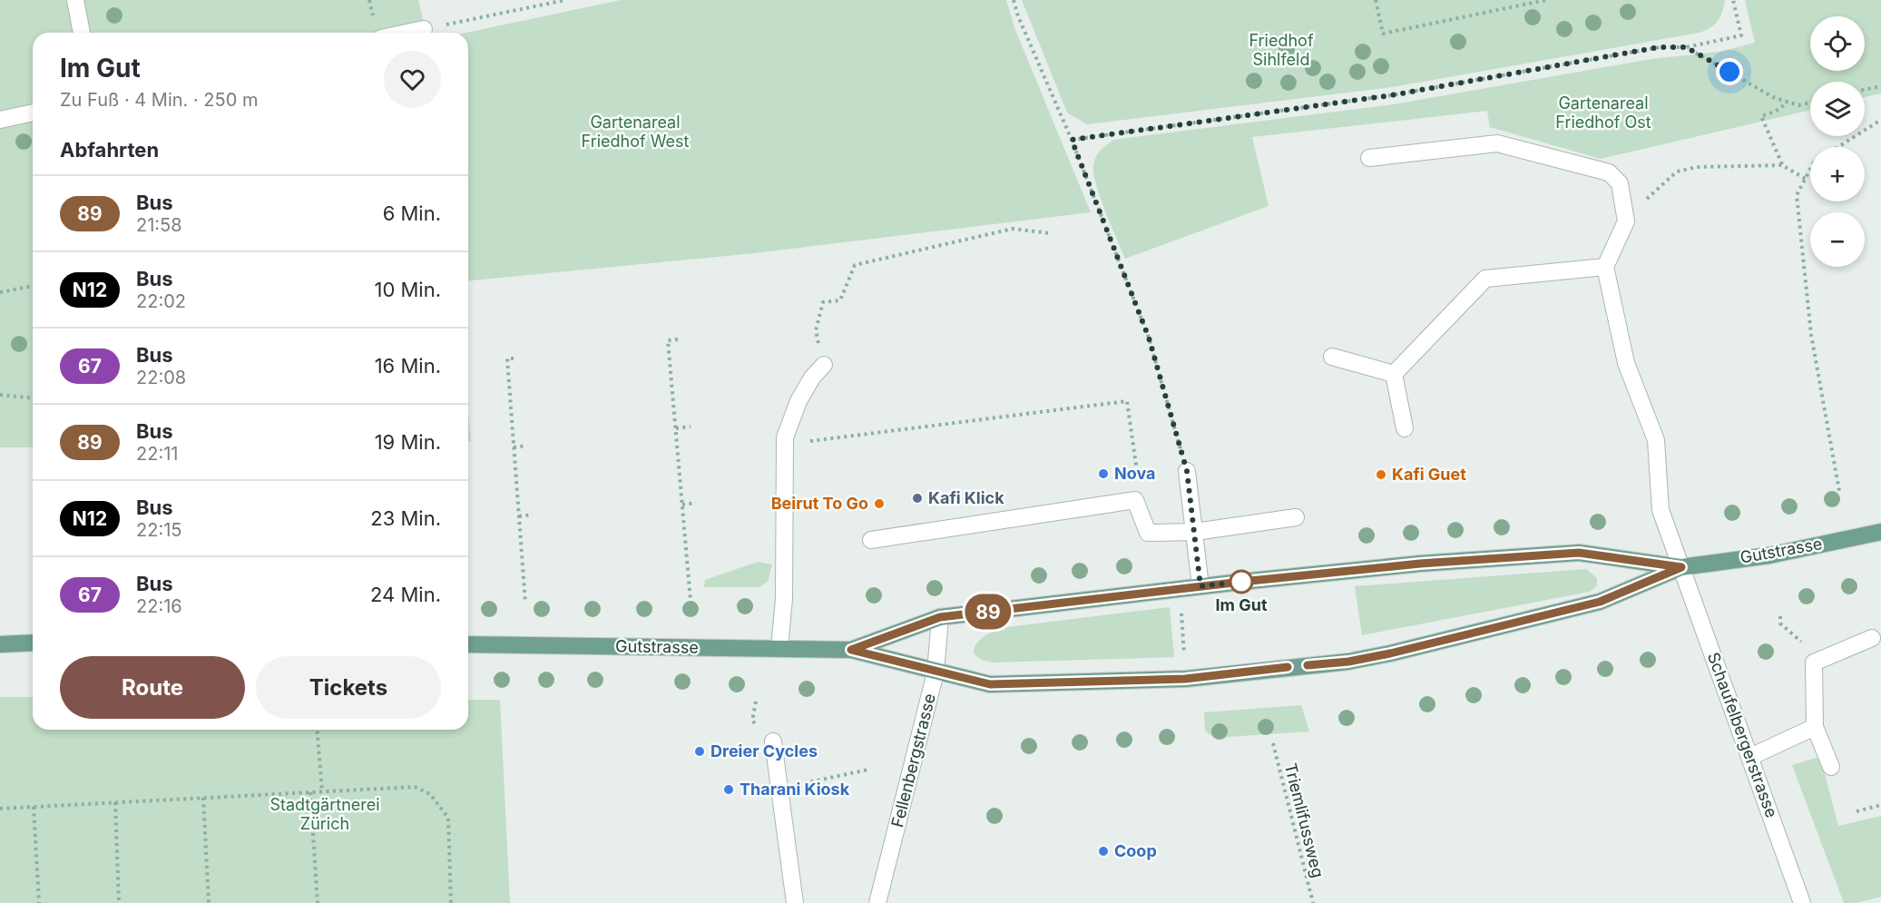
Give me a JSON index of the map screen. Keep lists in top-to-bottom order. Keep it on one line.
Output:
{"streets":{"main road":["Gutstrasse"],"street":["Schaufelbergerstrasse","Fellenbergstrasse"],"path":["Triemlifussweg"]},"crossings":[["Gutstrasse","Schaufelbergerstrasse"],["Gutstrasse","Fellenbergstrasse"]],"parks":["Friedhof Sihlfeld","Gartenareal Friedhof Ost","Gartenareal Friedhof West","Stadtgärtnerei Zürich"],"places":["Nova","Kafi Guet","Kafi Klick","Beirut To Go","Im Gut","Dreier Cycles","Tharani Kiosk","Coop"],"lines":["bus line 89"],"page":{"on_map":"89","map_buttons":["+","−"],"heading":[["Im Gut","Zu Fuß · 4 Min. · 250 m"],"Abfahrten"],"list":[{"mark":"89","name":"Bus","note":"21:58","value":"6 Min."},{"mark":"N12","name":"Bus","note":"22:02","value":"10 Min."},{"mark":"67","name":"Bus","note":"22:08","value":"16 Min."},{"mark":"89","name":"Bus","note":"22:11","value":"19 Min."},{"mark":"N12","name":"Bus","note":"22:15","value":"23 Min."},{"mark":"67","name":"Bus","note":"22:16","value":"24 Min."}],"buttons":["Route","Tickets"]}}
